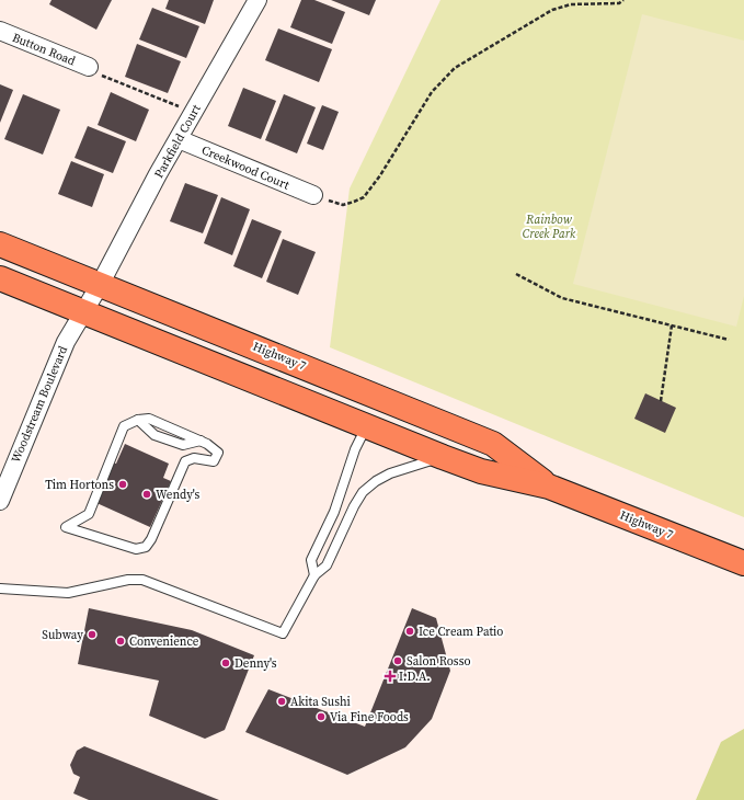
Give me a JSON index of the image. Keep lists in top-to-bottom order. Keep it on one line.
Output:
{"streets":{"main road":["Highway 7"],"street":["Button Road","Parkfield Court","Creekwood Court","Woodstream Boulevard"]},"crossings":[["Parkfield Court","Creekwood Court"],["Parkfield Court","Highway 7"],["Parkfield Court","Woodstream Boulevard"],["Highway 7","Woodstream Boulevard"]],"parks":["Rainbow Creek Park"],"places":{"other":["Tim Hortons","Wendy's","Ice Cream Patio","Subway","Convenience","Salon Rosso","Denny's","Akita Sushi","Via Fine Foods"],"health":["I.D.A."]}}
